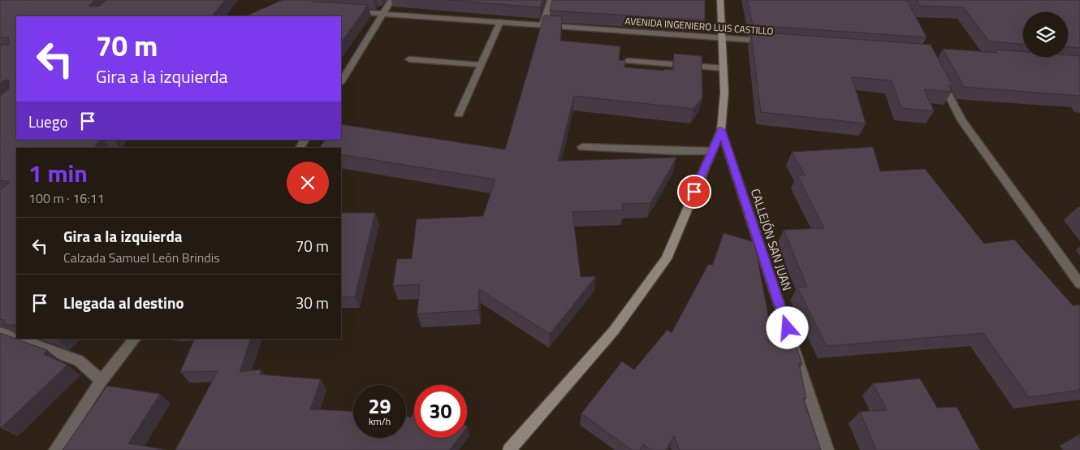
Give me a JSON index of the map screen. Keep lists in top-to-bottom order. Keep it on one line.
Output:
{"streets":{"street":["AVENIDA INGENIERO LUIS CASTILLO","CALLEJÓN SAN JUAN"]},"page":{"turn":["70 m","Gira a la izquierda"],"then":"Luego","heading":["1 min","100 m · 16:11"],"list":[{"name":"Gira a la izquierda","note":"Calzada Samuel León Brindis","value":"70 m"},{"name":"Llegada al destino","value":"30 m"}],"speed":"29 km/h","limit":"30"}}
